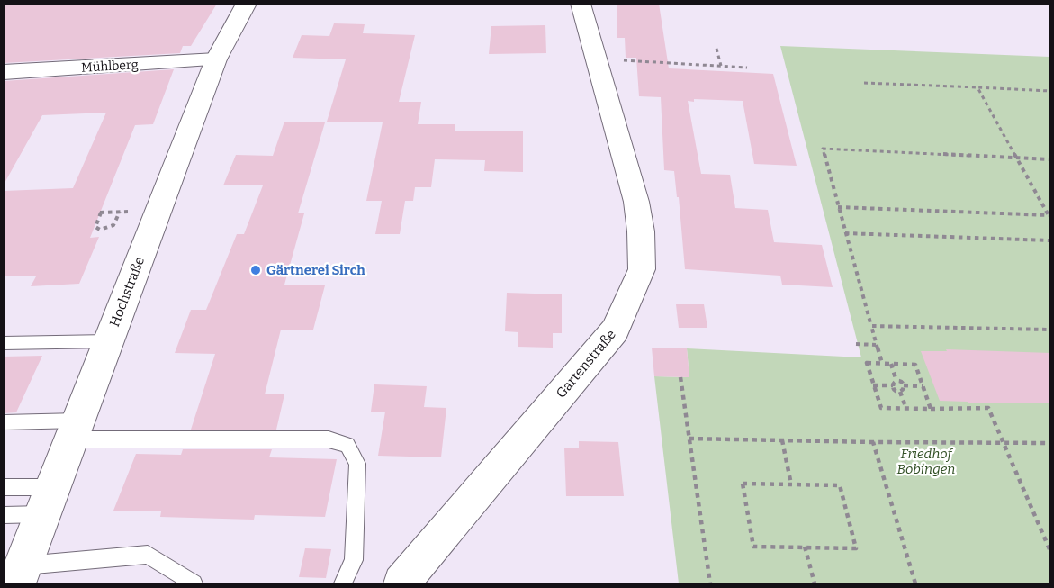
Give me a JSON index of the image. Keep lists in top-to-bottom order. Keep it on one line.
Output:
{"streets":{"street":["Mühlberg","Hochstraße","Gartenstraße"]},"crossings":[["Mühlberg","Hochstraße"]],"parks":["Friedhof Bobingen"],"places":["Gärtnerei Sirch"]}
